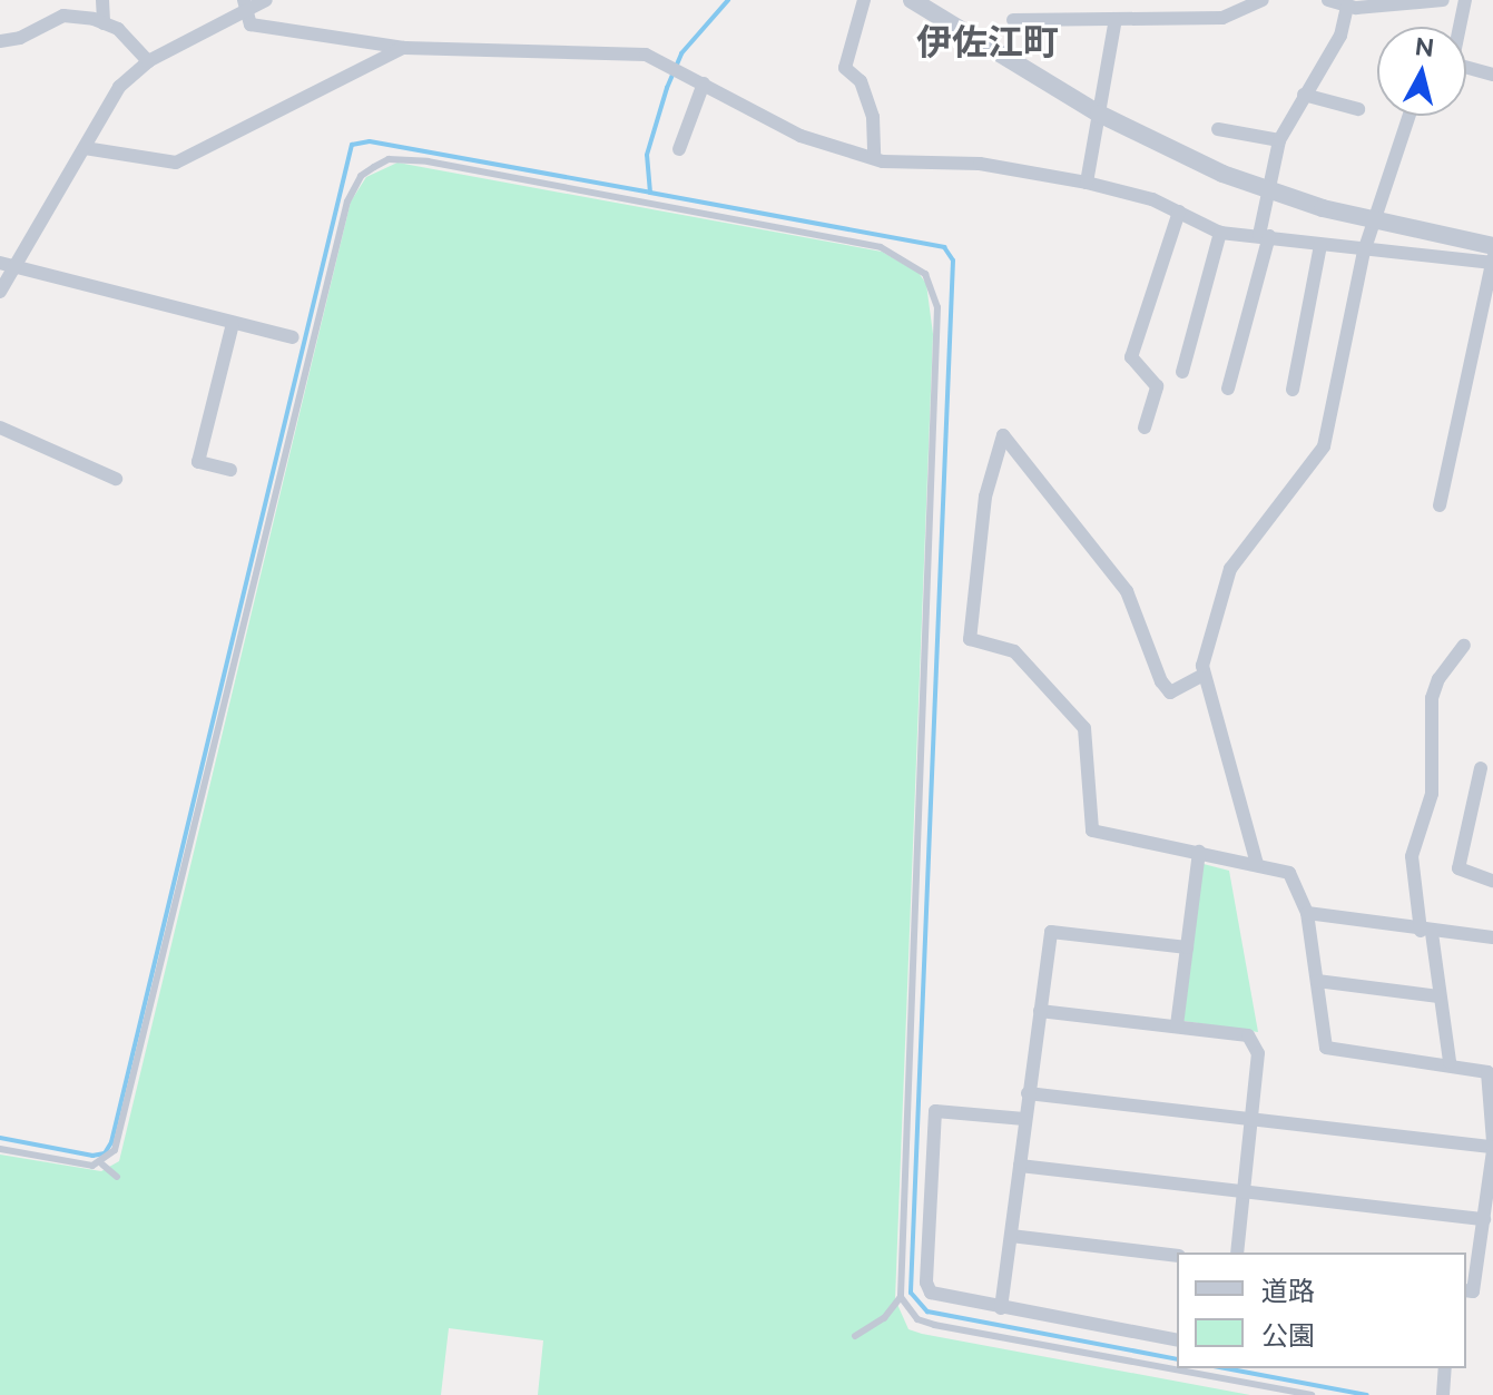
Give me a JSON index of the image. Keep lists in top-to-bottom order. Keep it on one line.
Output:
{"districts":["伊佐江町"],"legend":["道路","公園"],"north":"top"}
